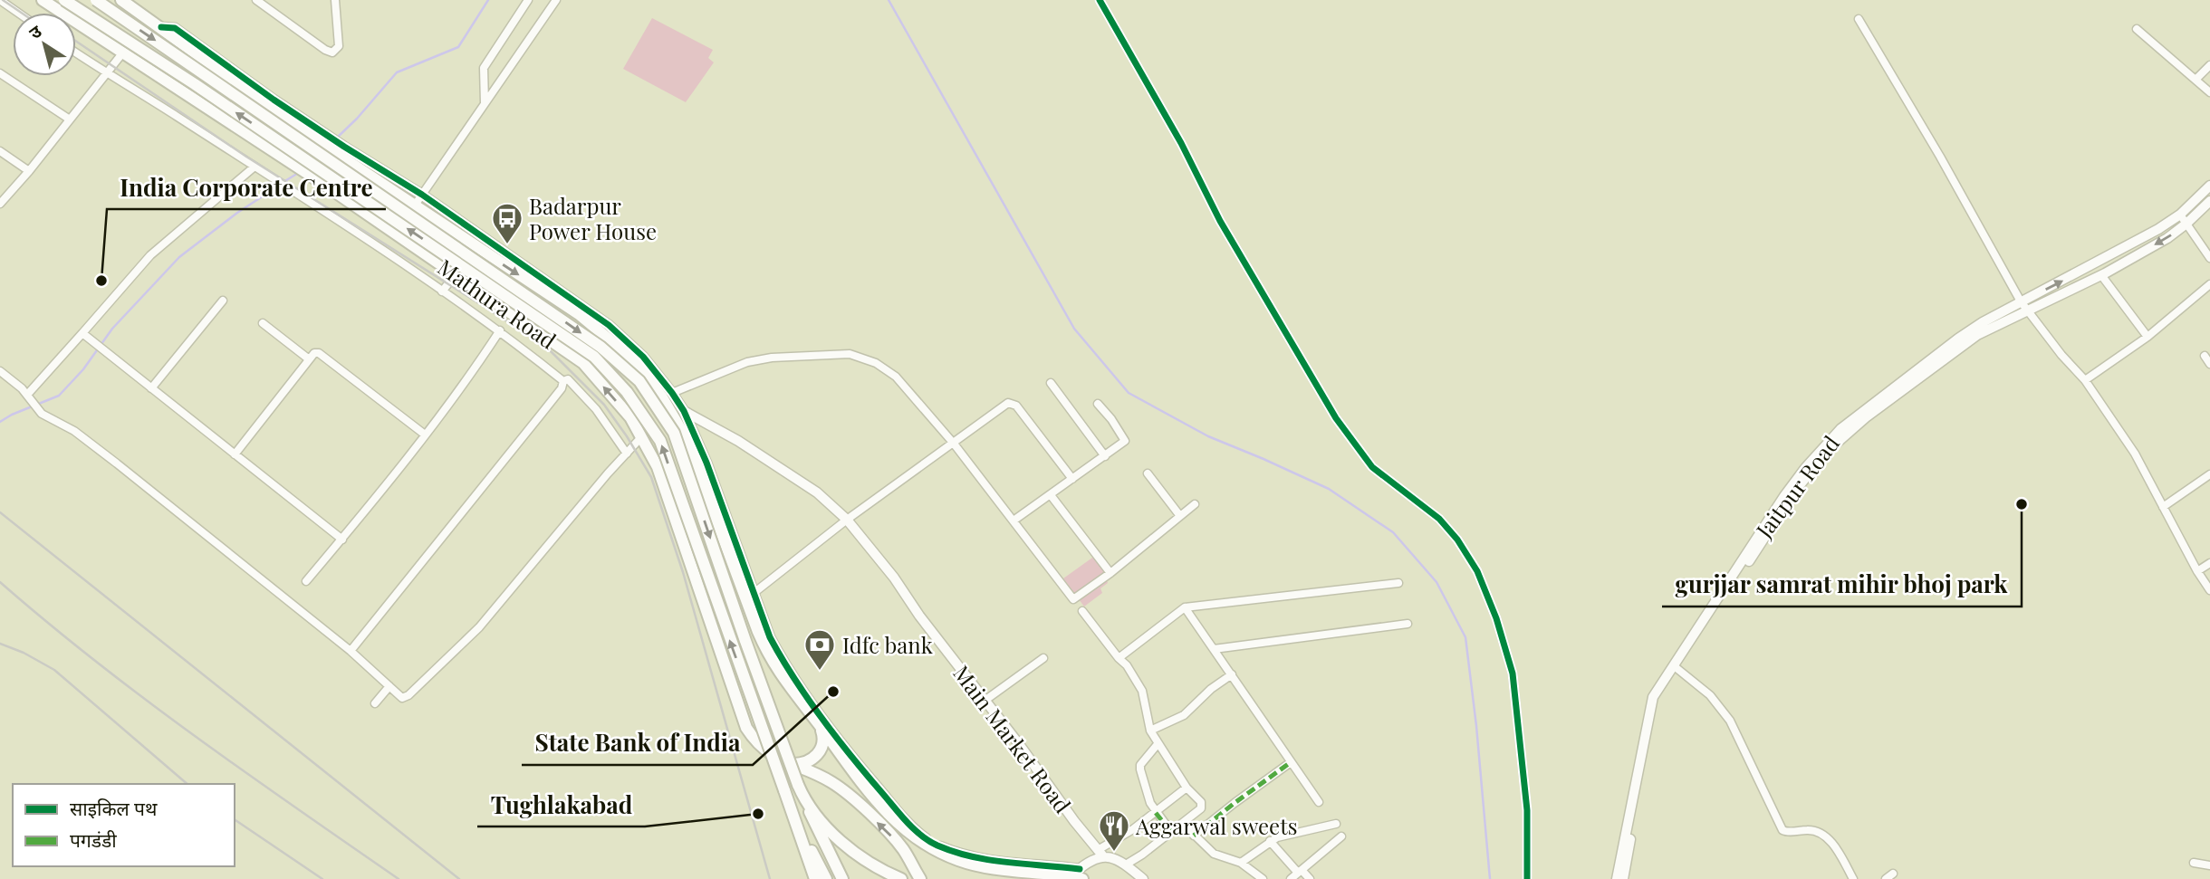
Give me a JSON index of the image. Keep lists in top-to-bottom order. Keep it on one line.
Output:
{"streets":{"main road":["Mathura Road"],"street":["Jaitpur Road","Main Market Road"]},"crossings":[["Mathura Road","Main Market Road"]],"places":{"bus stop":["Badarpur Power House"],"other":["India Corporate Centre","gurjjar samrat mihir bhoj park","State Bank of India","Tughlakabad"],"bank":["Idfc bank"],"restaurant":["Aggarwal sweets"]},"legend":["साइकिल पथ","पगडंडी"],"north":"top left"}
